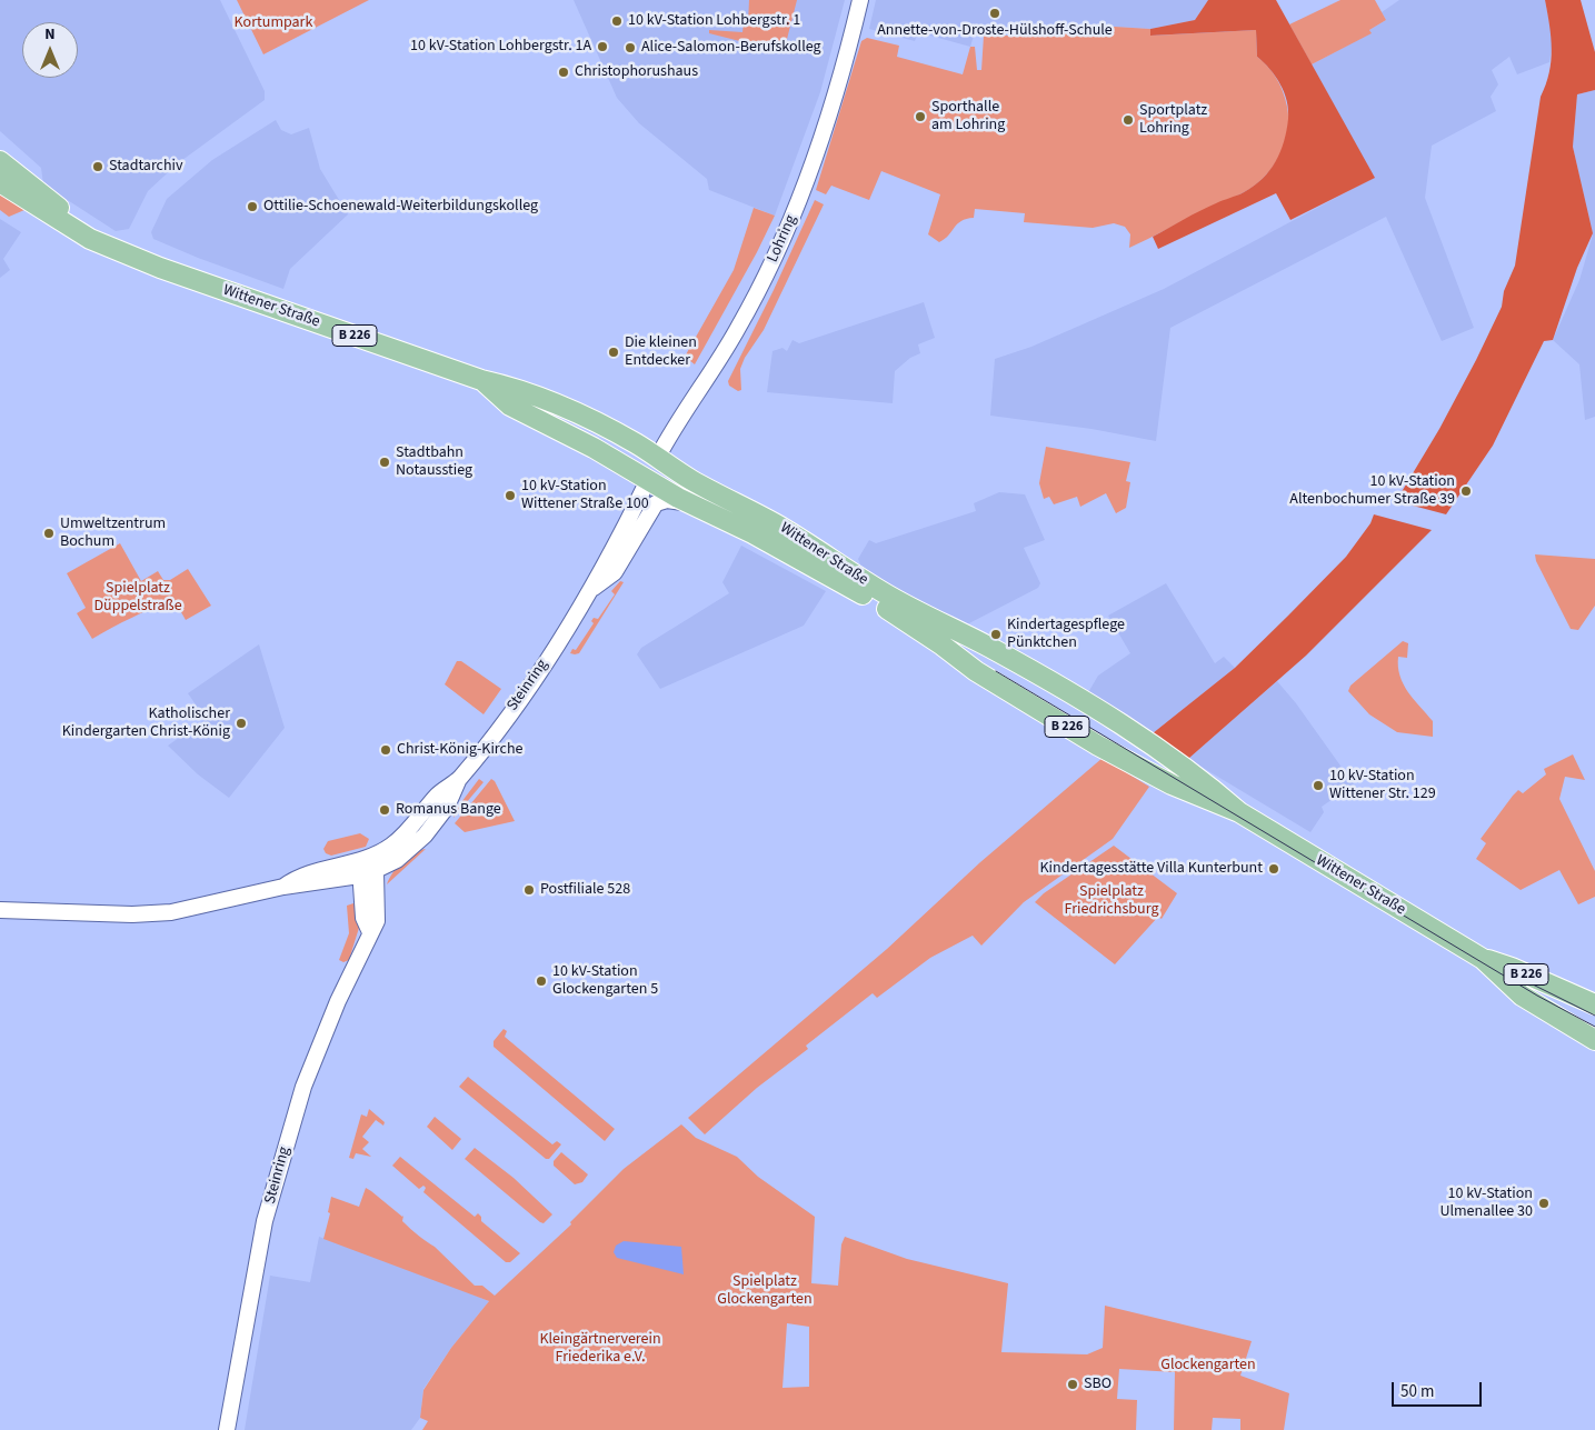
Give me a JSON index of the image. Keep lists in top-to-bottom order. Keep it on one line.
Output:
{"streets":{"main road":["Wittener Straße","B 226"],"street":["Lohring","Steinring"]},"crossings":[["Lohring","Wittener Straße"],["Wittener Straße","Steinring"]],"parks":["Kortumpark","Spielplatz Düppelstraße","Spielplatz Friedrichsburg","Spielplatz Glockengarten","Kleingärtnerverein Friederika e.V.","Glockengarten"],"places":["Annette-von-Droste-Hülshoff-Schule","10 kV-Station Lohbergstr. 1","10 kV-Station Lohbergstr. 1A","Alice-Salomon-Berufskolleg","Christophorushaus","Sporthalle am Lohring","Sportplatz Lohring","Stadtarchiv","Ottilie-Schoenewald-Weiterbildungskolleg","Die kleinen Entdecker","Stadtbahn Notausstieg","10 kV-Station Altenbochumer Straße 39","10 kV-Station Wittener Straße 100","Umweltzentrum Bochum","Kindertagespflege Pünktchen","Katholischer Kindergarten Christ-König","Christ-König-Kirche","10 kV-Station Wittener Str. 129","Romanus Bange","Kindertagesstätte Villa Kunterbunt","Postfiliale 528","10 kV-Station Glockengarten 5","10 kV-Station Ulmenallee 30","SBO"],"scale_bar":"50 m","north":"top"}
